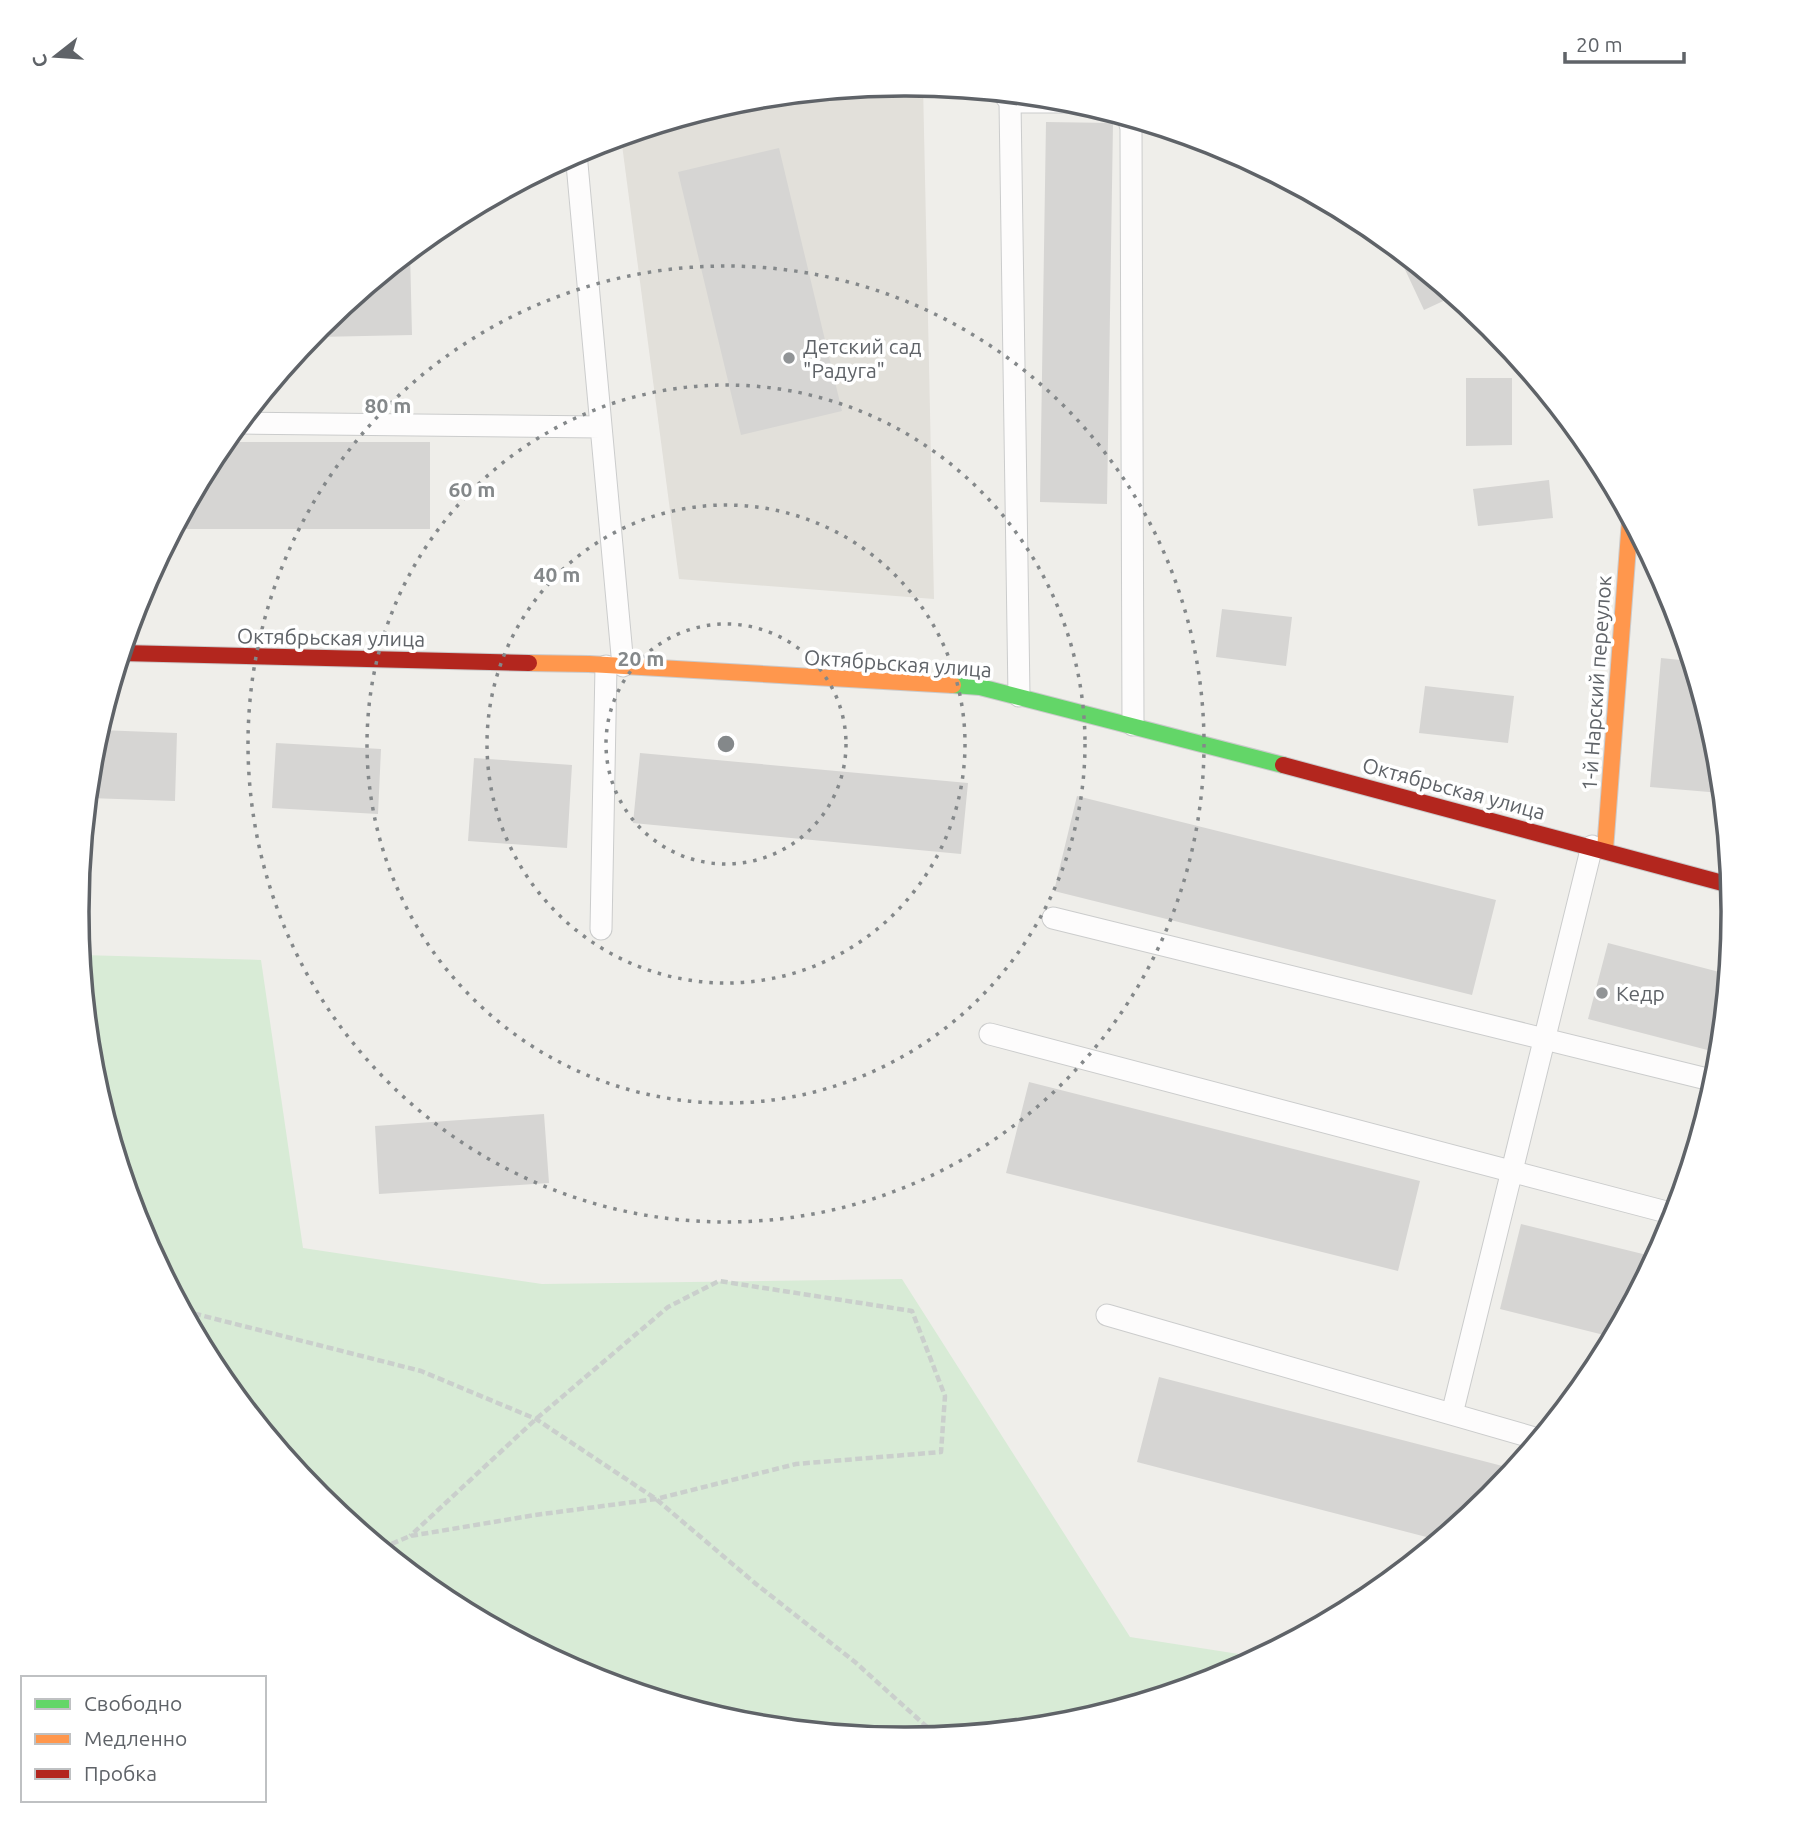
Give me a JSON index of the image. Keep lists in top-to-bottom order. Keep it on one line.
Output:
{"streets":{"street":["Октябрьская улица","1-й Нарский переулок"]},"crossings":[["Октябрьская улица","1-й Нарский переулок"]],"places":["Детский сад \"Радуга\"","Кедр"],"legend":["Свободно","Медленно","Пробка"],"scale_bar":"20 m","north":"left","rings":["80 m","60 m","40 m","20 m"]}
